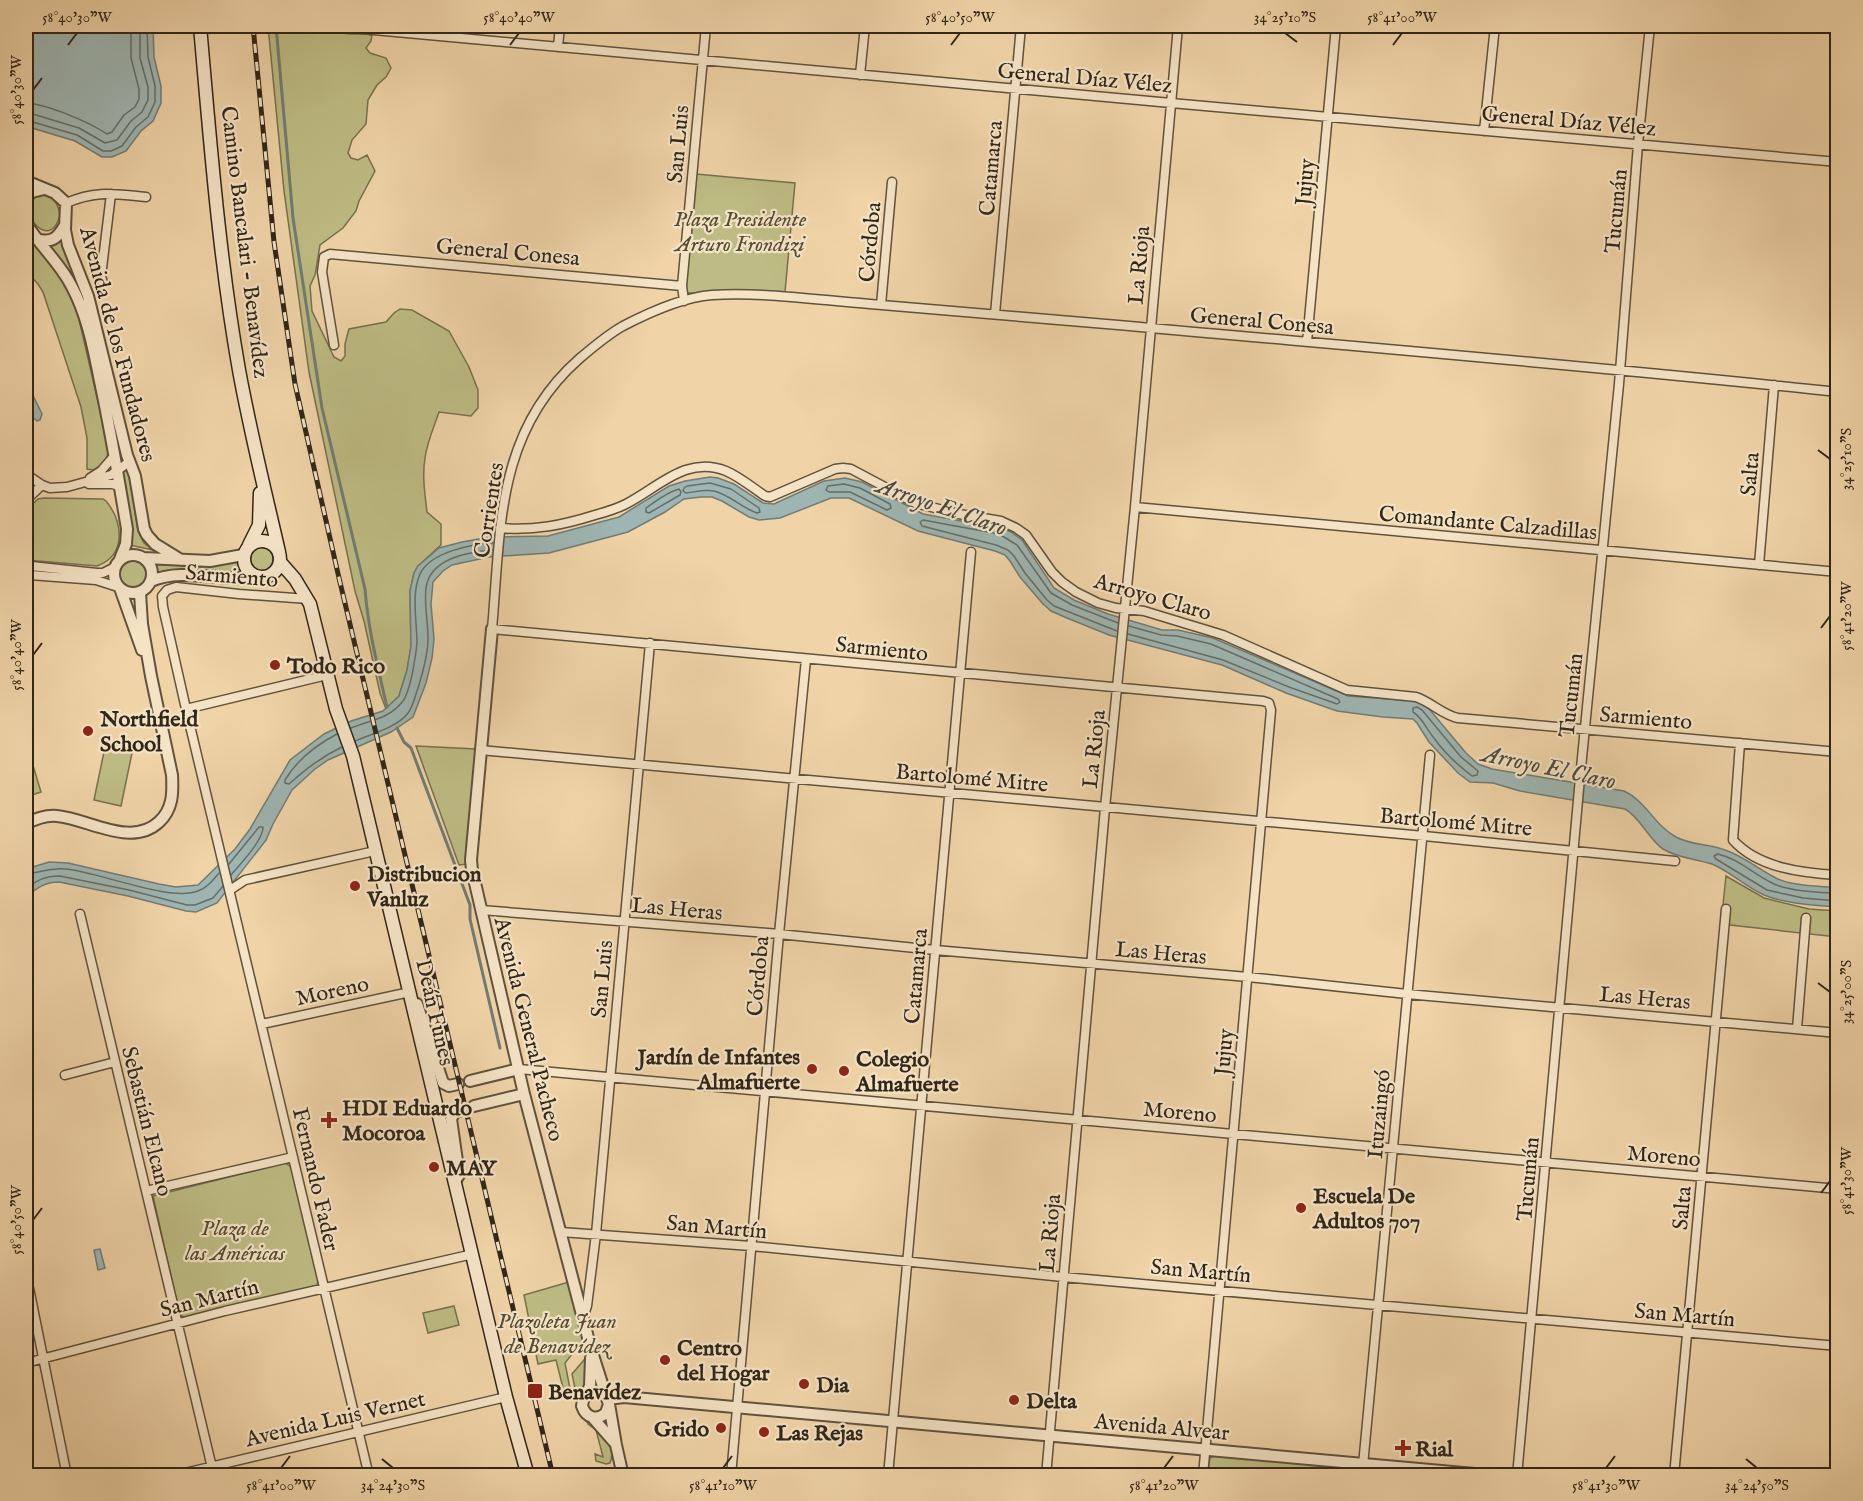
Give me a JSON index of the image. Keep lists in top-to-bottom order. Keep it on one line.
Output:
{"streets":{"main road":["Camino Bancalari - Benavídez","Deán Funes"],"street":["General Díaz Vélez","San Luis","Catamarca","Jujuy","Tucumán","Córdoba","General Conesa","La Rioja","Avenida de los Fundadores","Salta","Corrientes","Comandante Calzadillas","Sarmiento","Arroyo Claro","Bartolomé Mitre","Las Heras","Moreno","Avenida General Pacheco","Ituzaingó","Sebastián Elcano","Fernando Fader","San Martín","Avenida Luis Vernet","Avenida Alvear"]},"crossings":[["General Díaz Vélez","San Luis"],["General Díaz Vélez","Catamarca"],["General Díaz Vélez","Jujuy"],["General Díaz Vélez","Tucumán"],["General Díaz Vélez","La Rioja"],["San Luis","General Conesa"],["San Luis","Corrientes"],["San Luis","Sarmiento"],["San Luis","Bartolomé Mitre"],["San Luis","Las Heras"],["San Luis","Moreno"],["San Luis","Avenida General Pacheco"],["San Luis","San Martín"],["Catamarca","General Conesa"],["Catamarca","Sarmiento"],["Catamarca","Bartolomé Mitre"],["Catamarca","Las Heras"],["Catamarca","Moreno"],["Catamarca","San Martín"],["Catamarca","Avenida Alvear"],["Jujuy","General Conesa"],["Jujuy","Sarmiento"],["Jujuy","Bartolomé Mitre"],["Jujuy","Las Heras"],["Jujuy","Moreno"],["Jujuy","San Martín"],["Jujuy","Avenida Alvear"],["Tucumán","General Conesa"],["Tucumán","Comandante Calzadillas"],["Tucumán","Sarmiento"],["Tucumán","Bartolomé Mitre"],["Tucumán","Las Heras"],["Tucumán","Moreno"],["Tucumán","San Martín"],["Camino Bancalari - Benavídez","Deán Funes"],["Córdoba","General Conesa"],["Córdoba","Sarmiento"],["Córdoba","Bartolomé Mitre"],["Córdoba","Las Heras"],["Córdoba","Moreno"],["Córdoba","San Martín"],["Córdoba","Avenida Alvear"],["General Conesa","La Rioja"],["General Conesa","Salta"],["General Conesa","Corrientes"],["La Rioja","Comandante Calzadillas"],["La Rioja","Sarmiento"],["La Rioja","Arroyo Claro"],["La Rioja","Bartolomé Mitre"],["La Rioja","Las Heras"],["La Rioja","Moreno"],["La Rioja","San Martín"],["La Rioja","Avenida Alvear"],["Salta","Comandante Calzadillas"],["Salta","Las Heras"],["Salta","Moreno"],["Salta","San Martín"],["Corrientes","Sarmiento"],["Corrientes","Arroyo Claro"],["Corrientes","Avenida General Pacheco"],["Sarmiento","Arroyo Claro"],["Sarmiento","Deán Funes"],["Sarmiento","Avenida General Pacheco"],["Sarmiento","Fernando Fader"],["Bartolomé Mitre","Avenida General Pacheco"],["Bartolomé Mitre","Ituzaingó"],["Las Heras","Avenida General Pacheco"],["Las Heras","Ituzaingó"],["Moreno","Deán Funes"],["Moreno","Avenida General Pacheco"],["Moreno","Ituzaingó"],["Moreno","Fernando Fader"],["Deán Funes","San Martín"],["Deán Funes","Avenida Luis Vernet"],["Avenida General Pacheco","San Martín"],["Avenida General Pacheco","Avenida Alvear"],["Ituzaingó","San Martín"],["Ituzaingó","Avenida Alvear"],["Sebastián Elcano","San Martín"],["Sebastián Elcano","Avenida Luis Vernet"],["Fernando Fader","San Martín"],["Fernando Fader","Avenida Luis Vernet"]],"water":["Arroyo El Claro"],"parks":["Plaza Presidente Arturo Frondizi","Plaza de las Américas","Plazoleta Juan de Benavídez"],"places":{"other":["Todo Rico","Northfield School","Distribucion Vanluz","Jardín de Infantes Almafuerte","Colegio Almafuerte","MAY","Escuela De Adultos 707","Centro del Hogar","Dia","Delta","Grido","Las Rejas"],"health":["HDI Eduardo Mocoroa","Rial"],"transit":["Benavídez"]},"coordinates":["58°40'30\"W","58°40'40\"W","58°40'50\"W","34°25'10\"S","58°41'00\"W","58°41'20\"W","34°25'00\"S","58°41'30\"W","34°24'30\"S","58°41'10\"W","34°24'50\"S"]}
